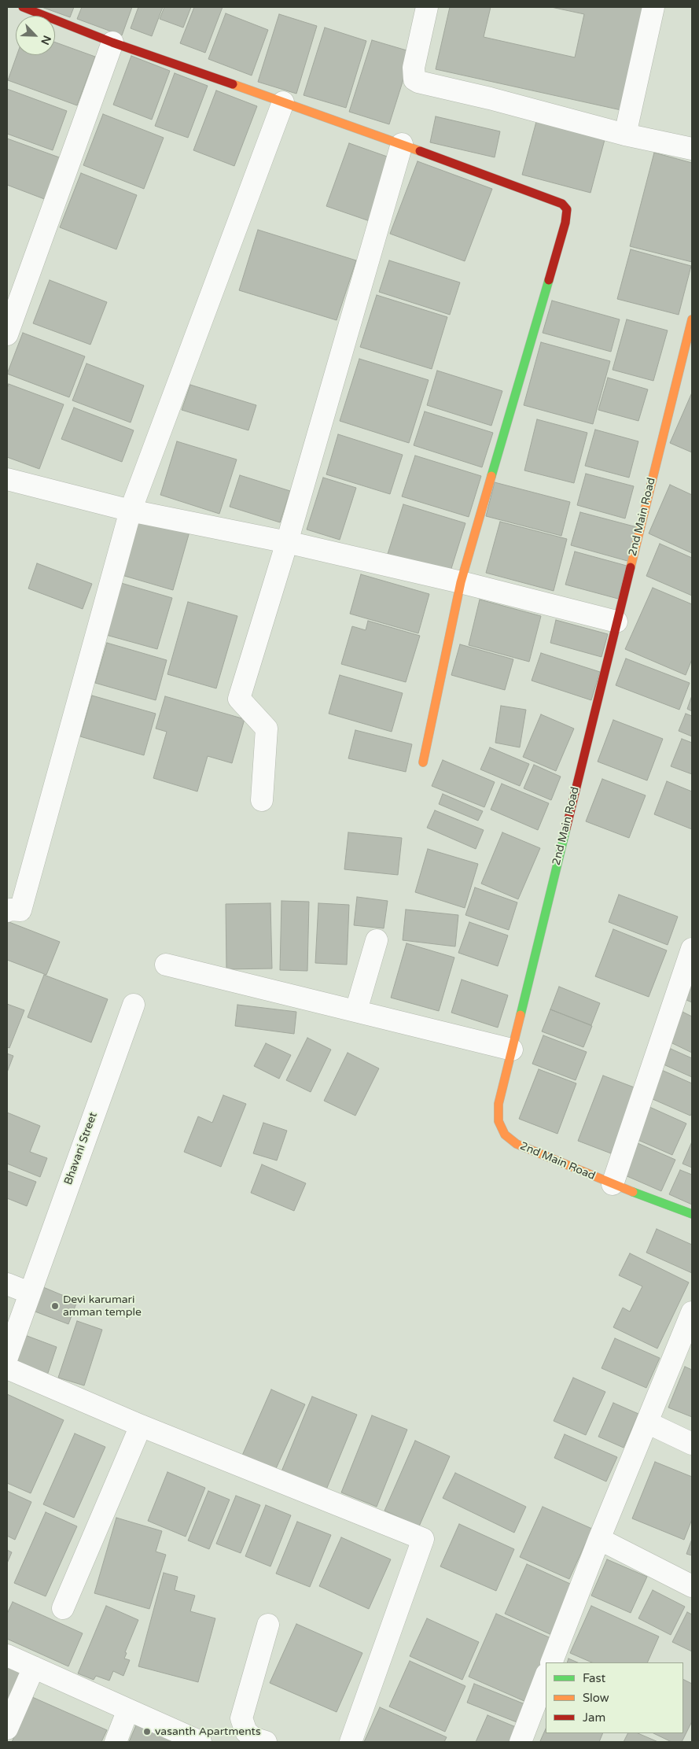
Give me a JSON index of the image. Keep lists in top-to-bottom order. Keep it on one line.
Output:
{"streets":{"street":["2nd Main Road","Bhavani Street"]},"places":["Devi karumari amman temple","vasanth Apartments"],"legend":["Fast","Slow","Jam"],"north":"bottom right"}
